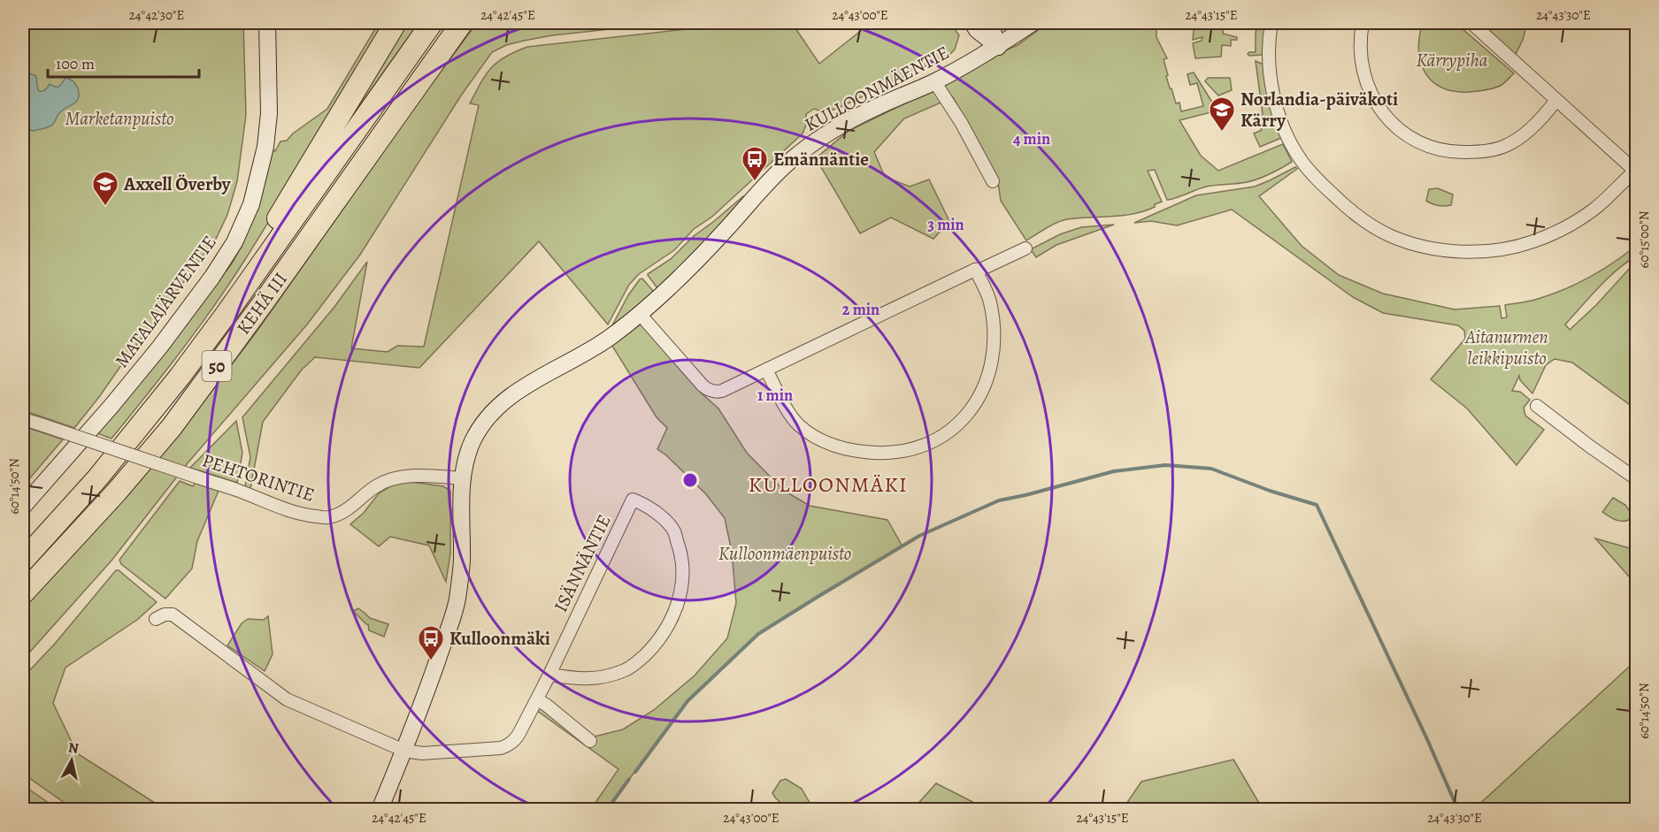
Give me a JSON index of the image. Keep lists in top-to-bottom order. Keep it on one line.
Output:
{"streets":{"highway":["KEHÄ III","50"],"street":["KULLOONMÄENTIE","MATALAJÄRVENTIE","PEHTORINTIE","ISÄNNÄNTIE"]},"crossings":[["KULLOONMÄENTIE","PEHTORINTIE"],["KULLOONMÄENTIE","ISÄNNÄNTIE"]],"districts":["KULLOONMÄKI"],"parks":["Kärrypiha","Marketanpuisto","Aitanurmen leikkipuisto","Kulloonmäenpuisto"],"places":{"school or university":["Norlandia-päiväkoti Kärry","Axxell Överby"],"bus stop":["Emännäntie","Kulloonmäki"]},"scale_bar":"100 m","north":"top","coordinates":["24°42'30\"E","24°42'45\"E","24°43'00\"E","24°43'15\"E","24°43'30\"E","60°15'00\"N","60°14'50\"N"],"rings":["4 min","3 min","2 min","1 min"]}
